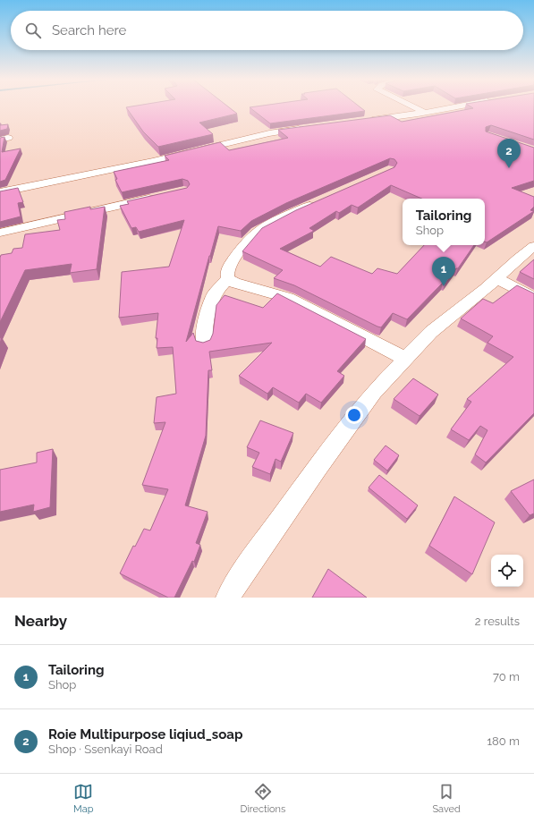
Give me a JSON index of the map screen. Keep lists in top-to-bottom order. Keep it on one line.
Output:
{"page":{"search":"Search here","pins":["2","1"],"popup":["Tailoring","Shop"],"heading":["Nearby","2 results"],"list":[{"mark":"1","name":"Tailoring","note":"Shop","value":"70 m"},{"mark":"2","name":"Roie Multipurpose liqiud_soap","note":"Shop · Ssenkayi Road","value":"180 m"}],"nav":["Map","Directions","Saved"]}}
